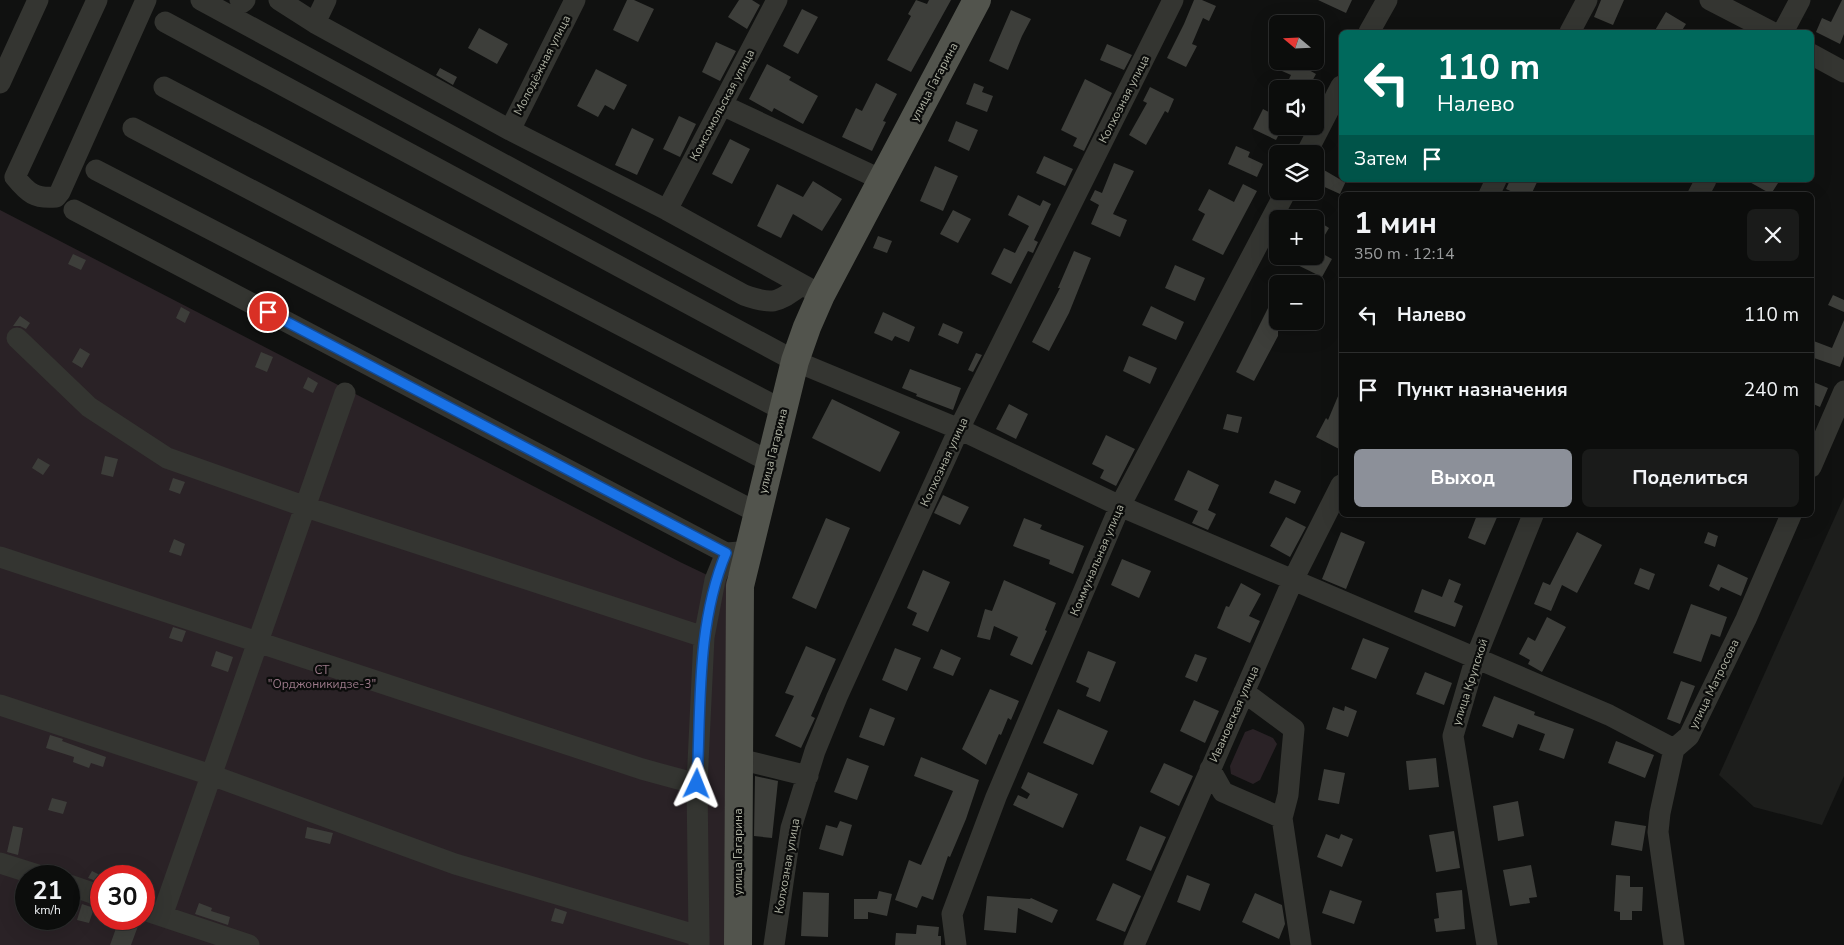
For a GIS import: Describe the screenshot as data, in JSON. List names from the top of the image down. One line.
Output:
{"streets":{"main road":["улица Гагарина"],"street":["Молодёжная улица","Колхозная улица","Комсомольская улица","Коммунальная улица","улица Крупской","улица Матросова","Ивановская улица"]},"parks":["СТ \"Орджоникидзе-3\""],"north":"left","page":{"map_buttons":["+","−"],"turn":["110 m","Налево"],"then":"Затем","heading":["1 мин","350 m · 12:14"],"list":[{"name":"Налево","value":"110 m"},{"name":"Пункт назначения","value":"240 m"}],"buttons":["Выход","Поделиться"],"speed":"21 km/h","limit":"30"}}
